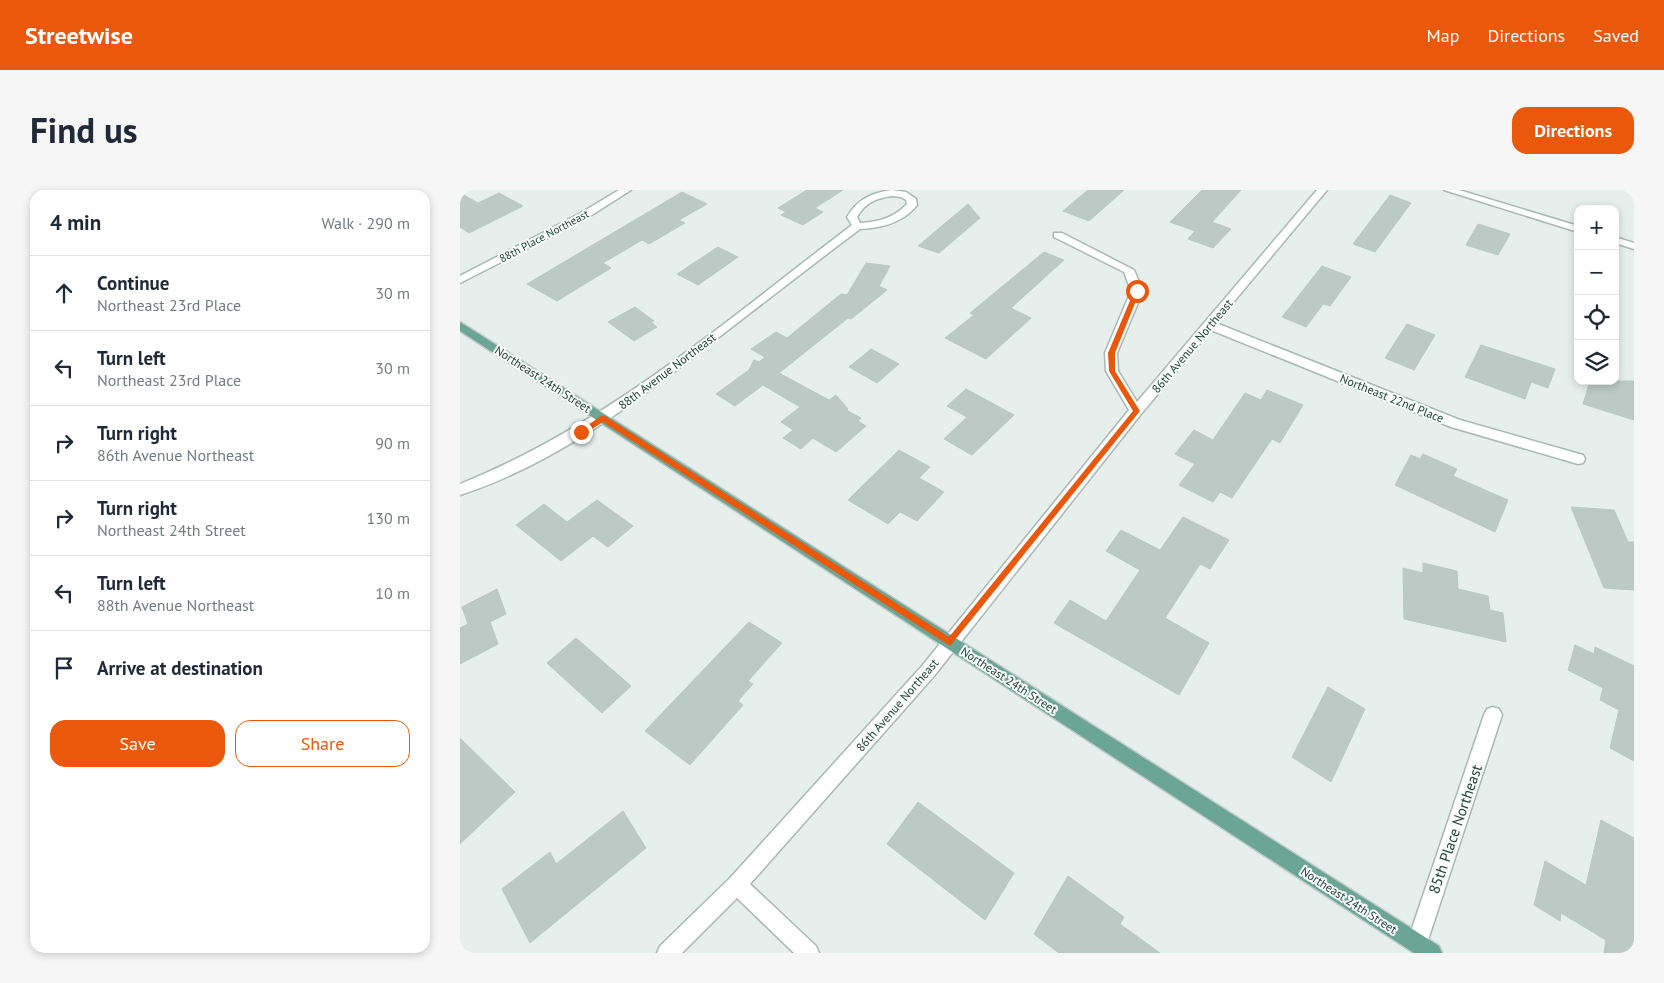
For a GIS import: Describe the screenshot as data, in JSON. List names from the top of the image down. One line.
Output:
{"streets":{"main road":["Northeast 24th Street"],"street":["88th Place Northeast","86th Avenue Northeast","88th Avenue Northeast","Northeast 22nd Place","85th Place Northeast"]},"crossings":[["86th Avenue Northeast","Northeast 24th Street"],["86th Avenue Northeast","Northeast 22nd Place"],["88th Avenue Northeast","Northeast 24th Street"],["Northeast 24th Street","85th Place Northeast"]],"page":{"header":"Streetwise","nav":["Map","Directions","Saved"],"title":"Find us","buttons":["Directions",["Save","Share"]],"heading":["4 min","Walk · 290 m"],"map_buttons":["+","−"],"list":[["Continue","Northeast 23rd Place","30 m"],["Turn left","Northeast 23rd Place","30 m"],["Turn right","86th Avenue Northeast","90 m"],["Turn right","Northeast 24th Street","130 m"],["Turn left","88th Avenue Northeast","10 m"],"Arrive at destination"]}}
